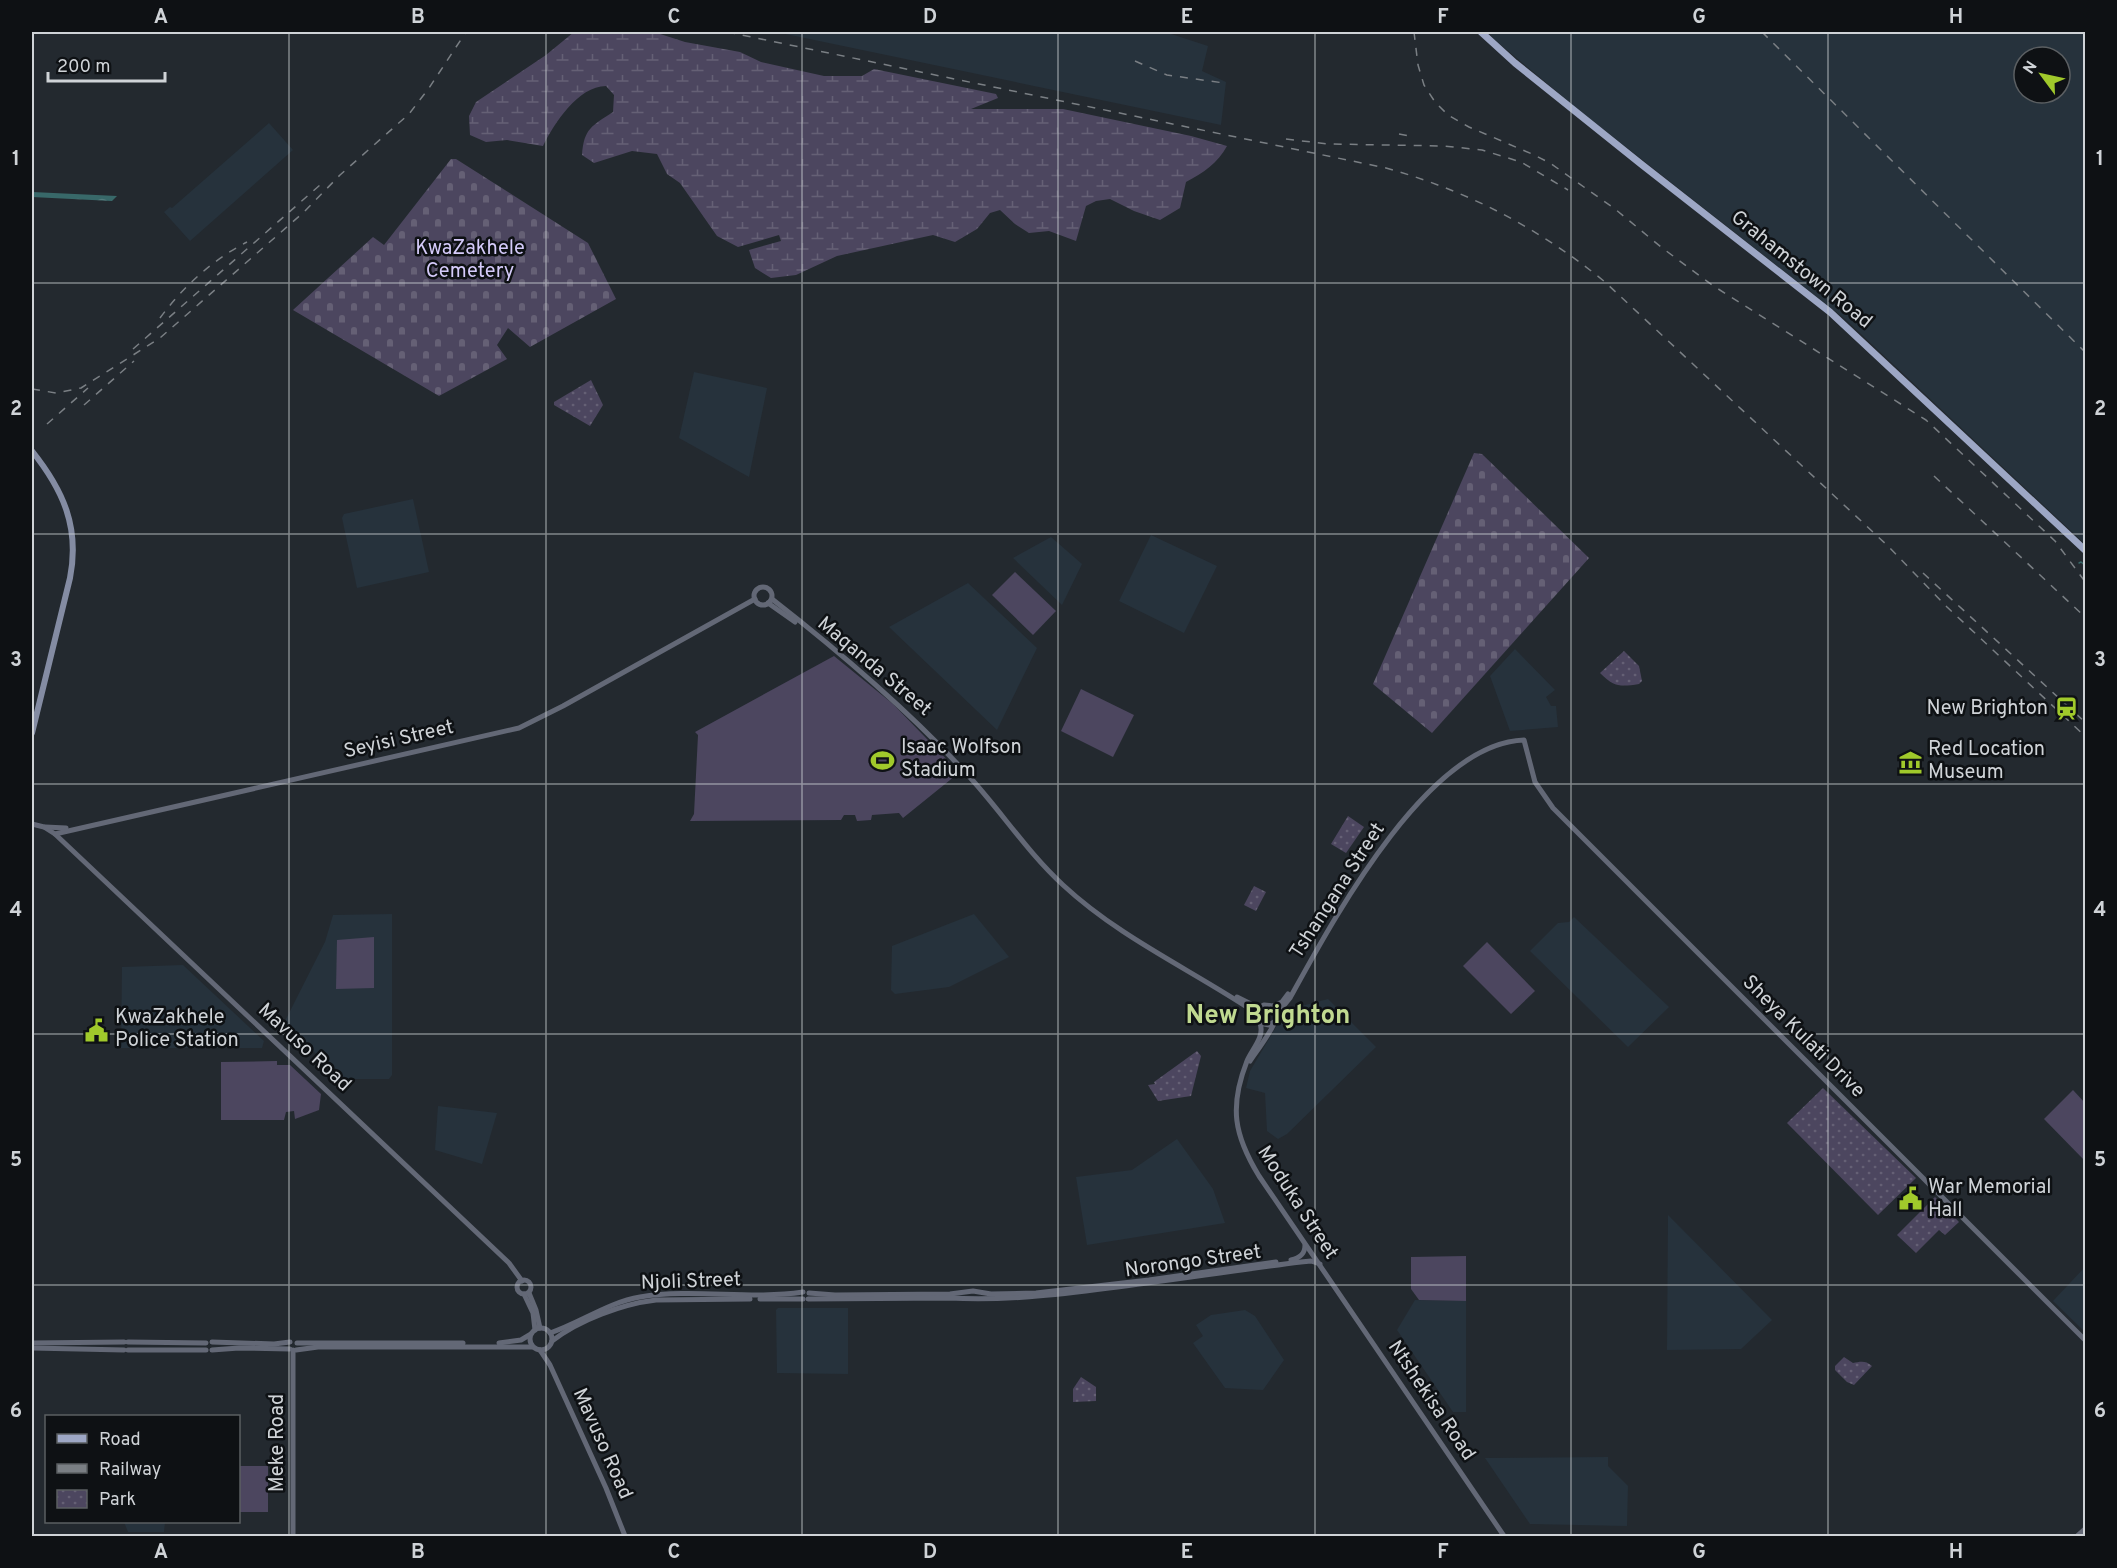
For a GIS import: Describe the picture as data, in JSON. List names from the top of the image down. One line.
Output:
{"streets":{"main road":["Grahamstown Road"],"street":["Maqanda Street","Seyisi Street","Tshangana Street","Sheya Kulati Drive","Mavuso Road","Moduka Street","Norongo Street","Njoli Street","Ntshekisa Road","Meke Road"]},"crossings":[["Maqanda Street","Seyisi Street"],["Maqanda Street","Tshangana Street"],["Maqanda Street","Moduka Street"],["Seyisi Street","Mavuso Road"],["Tshangana Street","Sheya Kulati Drive"],["Tshangana Street","Moduka Street"],["Mavuso Road","Njoli Street"],["Moduka Street","Norongo Street"],["Moduka Street","Ntshekisa Road"],["Norongo Street","Njoli Street"]],"districts":["New Brighton"],"parks":["KwaZakhele Cemetery"],"places":{"station":["New Brighton"],"sports":["Isaac Wolfson Stadium"],"museum":["Red Location Museum"],"public building":["KwaZakhele Police Station","War Memorial Hall"]},"legend":["Road","Railway","Park"],"scale_bar":"200 m","north":"top left","grid":{"columns":["A","B","C","D","E","F","G","H"],"rows":["1","2","3","4","5","6"]}}
